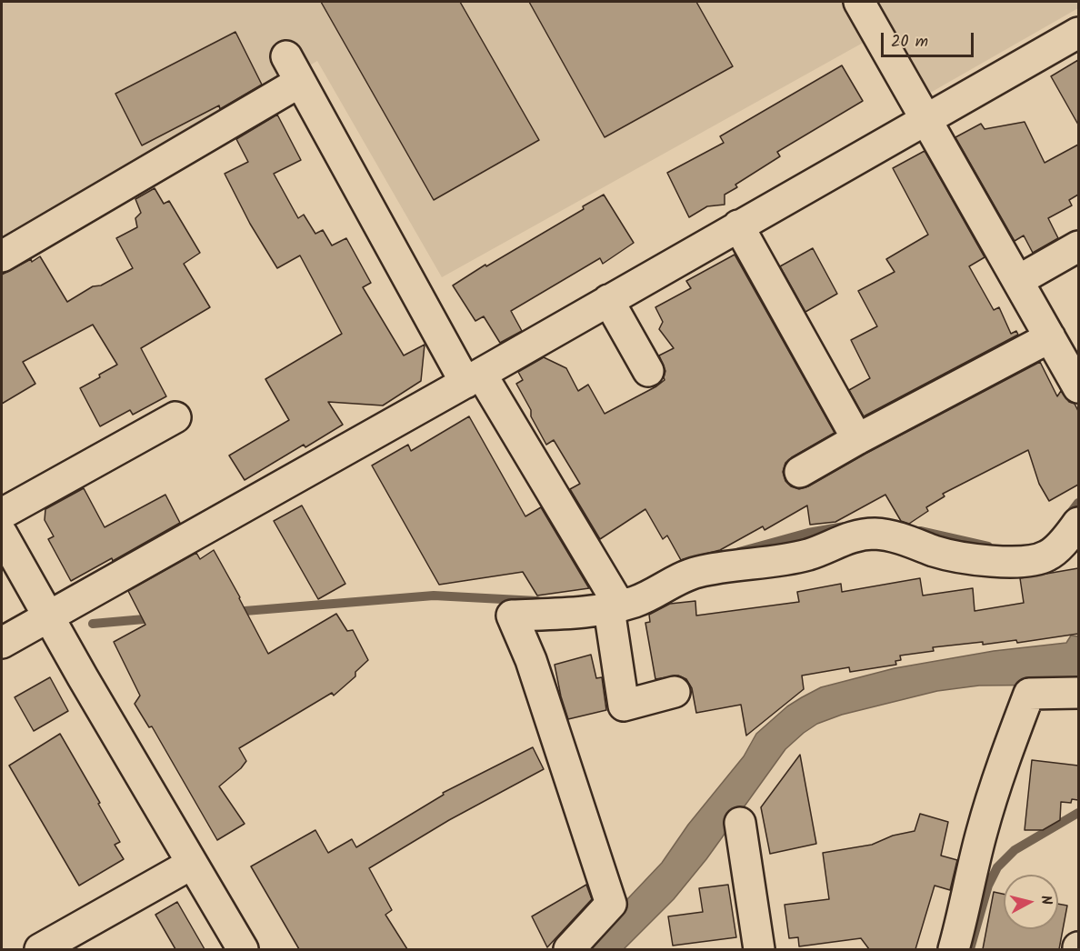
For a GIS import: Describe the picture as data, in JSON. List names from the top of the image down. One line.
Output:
{"scale_bar":"20 m","north":"right"}
